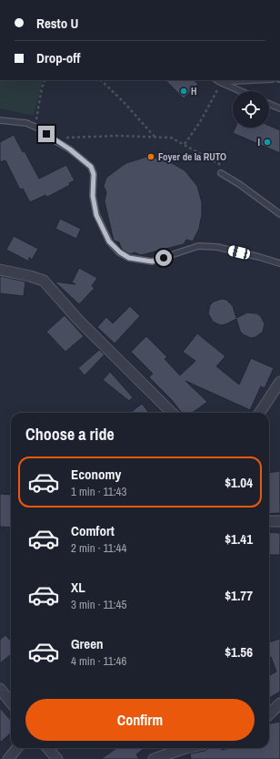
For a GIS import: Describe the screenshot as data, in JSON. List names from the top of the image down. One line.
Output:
{"places":["H","I","Foyer de la RUTO"],"page":{"banner":["Resto U","Drop-off"],"heading":"Choose a ride","list":[{"name":"Economy","note":"1 min · 11:43","value":"$1.04"},{"name":"Comfort","note":"2 min · 11:44","value":"$1.41"},{"name":"XL","note":"3 min · 11:45","value":"$1.77"},{"name":"Green","note":"4 min · 11:46","value":"$1.56"}],"buttons":"Confirm"}}
